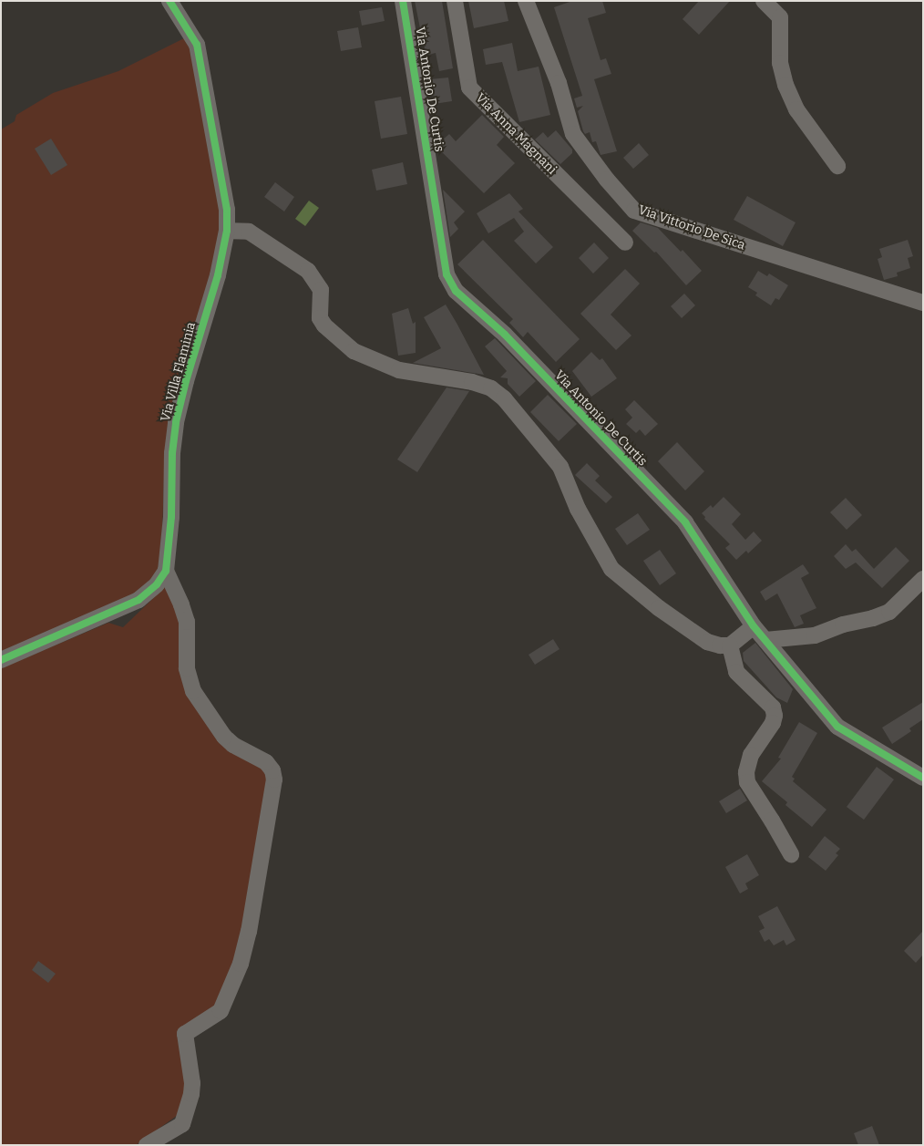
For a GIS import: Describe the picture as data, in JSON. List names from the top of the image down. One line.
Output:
{"streets":{"street":["Via Antonio De Curtis","Via Anna Magnani","Via Vittorio De Sica","Via Villa Flaminia"]}}
